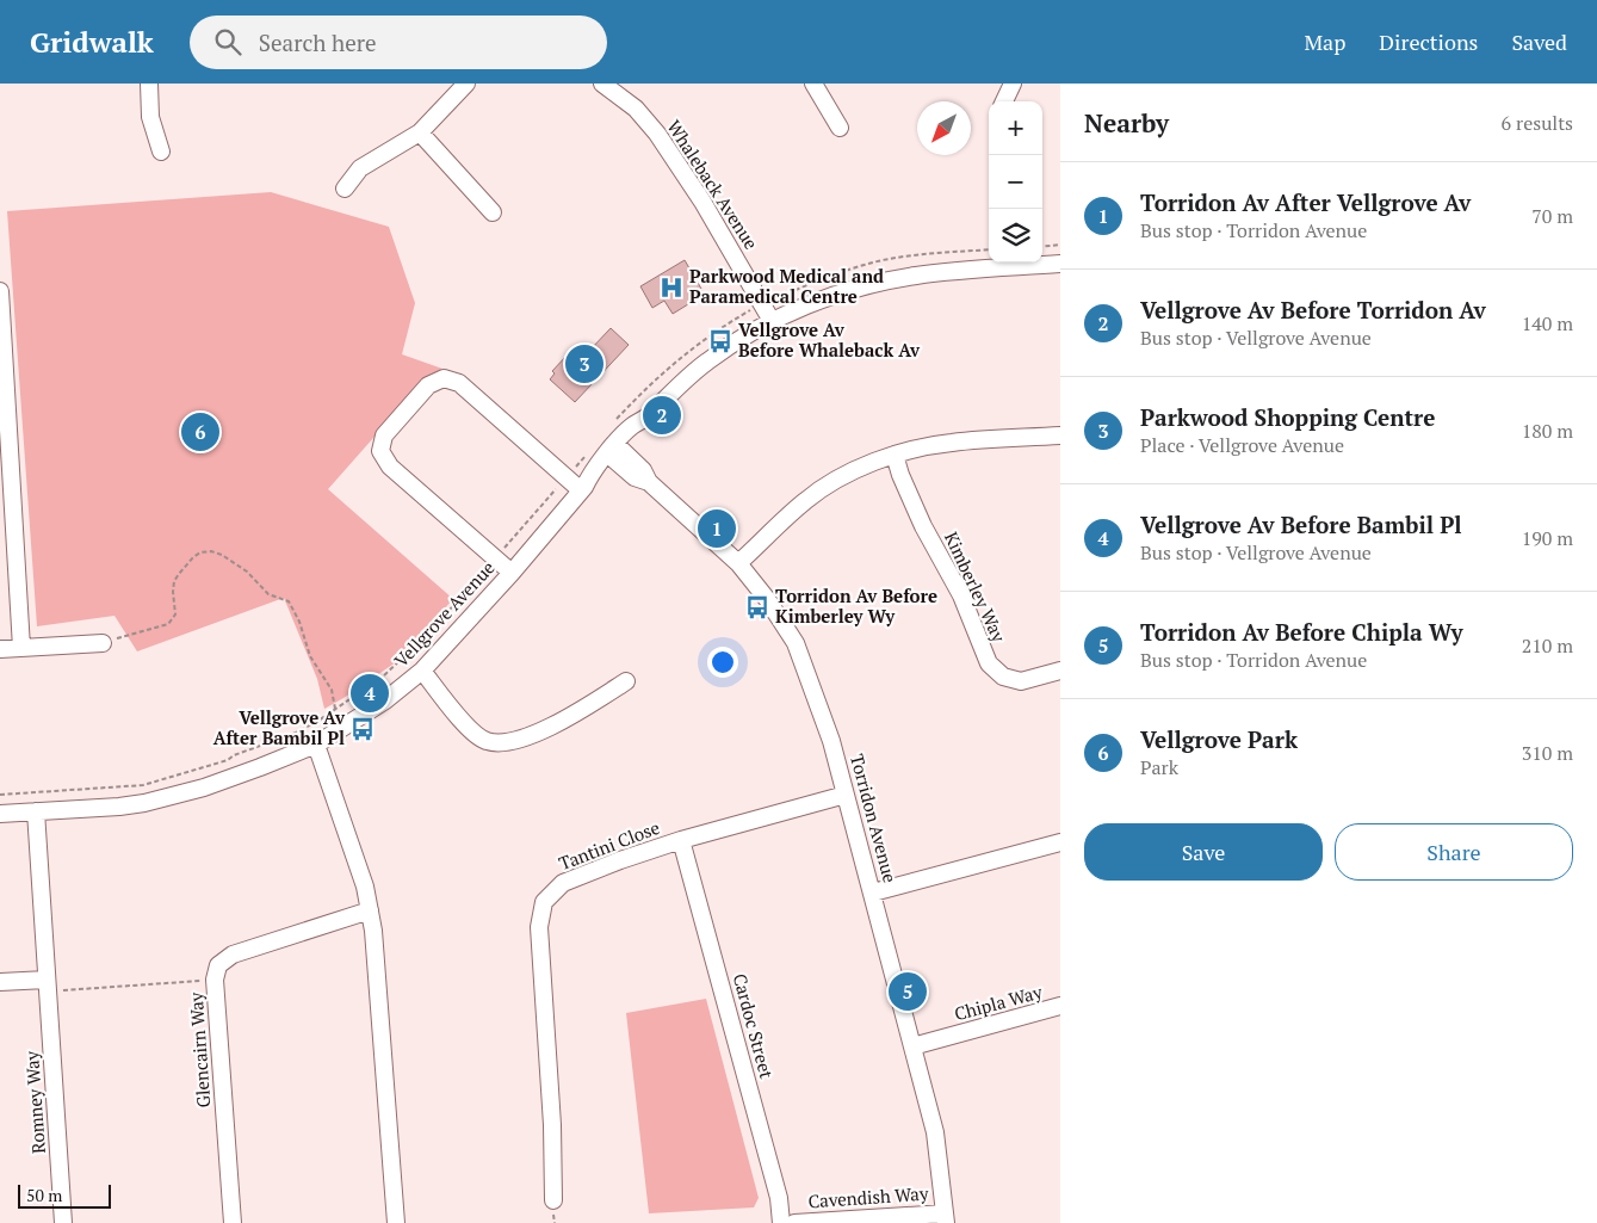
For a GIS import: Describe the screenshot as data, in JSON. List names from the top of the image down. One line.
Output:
{"streets":{"street":["Whaleback Avenue","Kimberley Way","Vellgrove Avenue","Torridon Avenue","Tantini Close","Chipla Way","Cardoc Street","Glencairn Way","Romney Way","Cavendish Way"]},"crossings":[["Whaleback Avenue","Vellgrove Avenue"],["Vellgrove Avenue","Torridon Avenue"],["Vellgrove Avenue","Romney Way"],["Torridon Avenue","Tantini Close"],["Torridon Avenue","Chipla Way"],["Torridon Avenue","Cavendish Way"],["Tantini Close","Cardoc Street"]],"places":{"hospital":["Parkwood Medical and Paramedical Centre"],"bus stop":["Vellgrove Av Before Whaleback Av","Torridon Av Before Kimberley Wy","Vellgrove Av After Bambil Pl"]},"scale_bar":"50 m","north":"bottom left","page":{"header":"Gridwalk","search":"Search here","nav":["Map","Directions","Saved"],"heading":["Nearby","6 results"],"map_buttons":["+","−"],"list":[{"mark":"1","name":"Torridon Av After Vellgrove Av","note":"Bus stop · Torridon Avenue","value":"70 m"},{"mark":"2","name":"Vellgrove Av Before Torridon Av","note":"Bus stop · Vellgrove Avenue","value":"140 m"},{"mark":"3","name":"Parkwood Shopping Centre","note":"Place · Vellgrove Avenue","value":"180 m"},{"mark":"4","name":"Vellgrove Av Before Bambil Pl","note":"Bus stop · Vellgrove Avenue","value":"190 m"},{"mark":"5","name":"Torridon Av Before Chipla Wy","note":"Bus stop · Torridon Avenue","value":"210 m"},{"mark":"6","name":"Vellgrove Park","note":"Park","value":"310 m"}],"pins":["3","2","6","1","4","5"],"buttons":["Save","Share"],"scale":"50 m"}}
